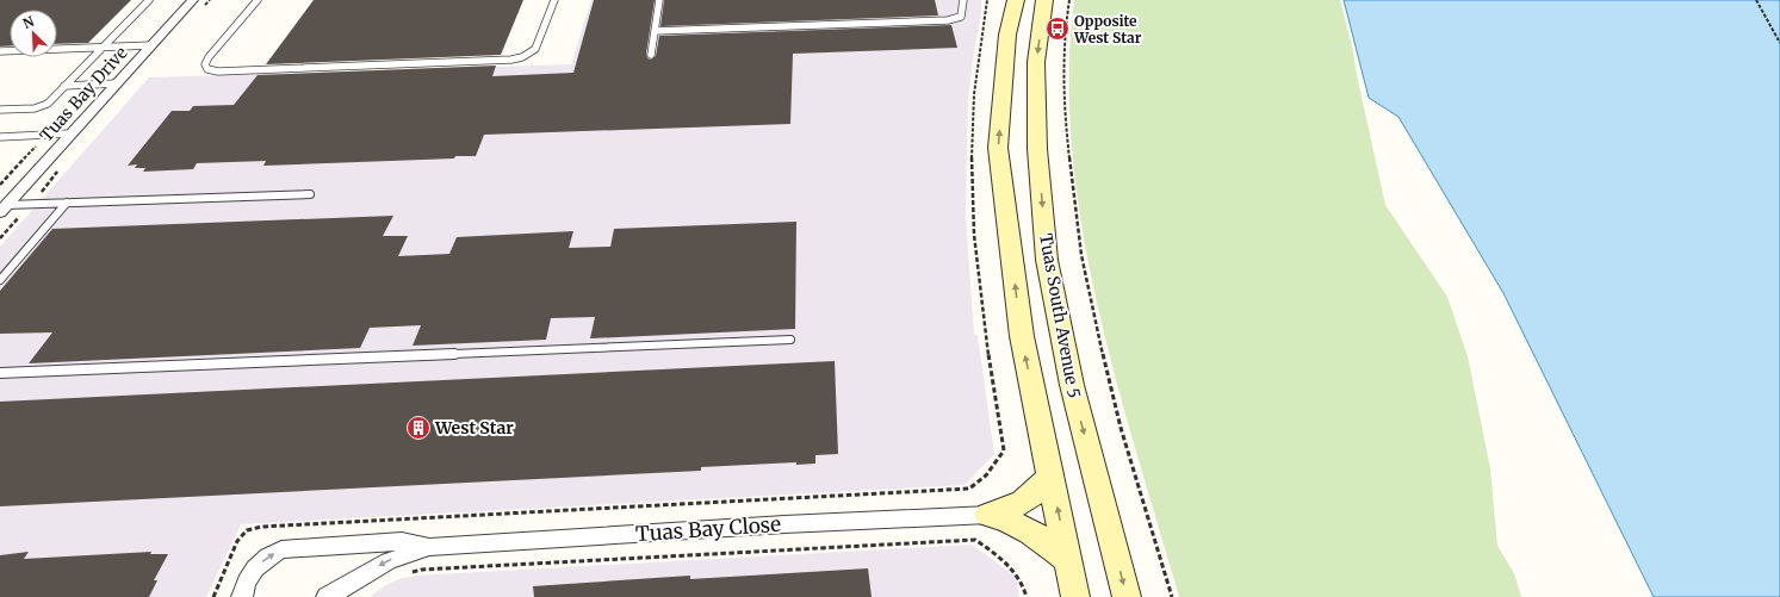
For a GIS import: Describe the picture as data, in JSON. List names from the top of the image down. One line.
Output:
{"streets":{"street":["Tuas Bay Drive","Tuas South Avenue 5","Tuas Bay Close"]},"places":{"bus stop":["Opposite West Star"],"building":["West Star"]},"north":"top left"}
